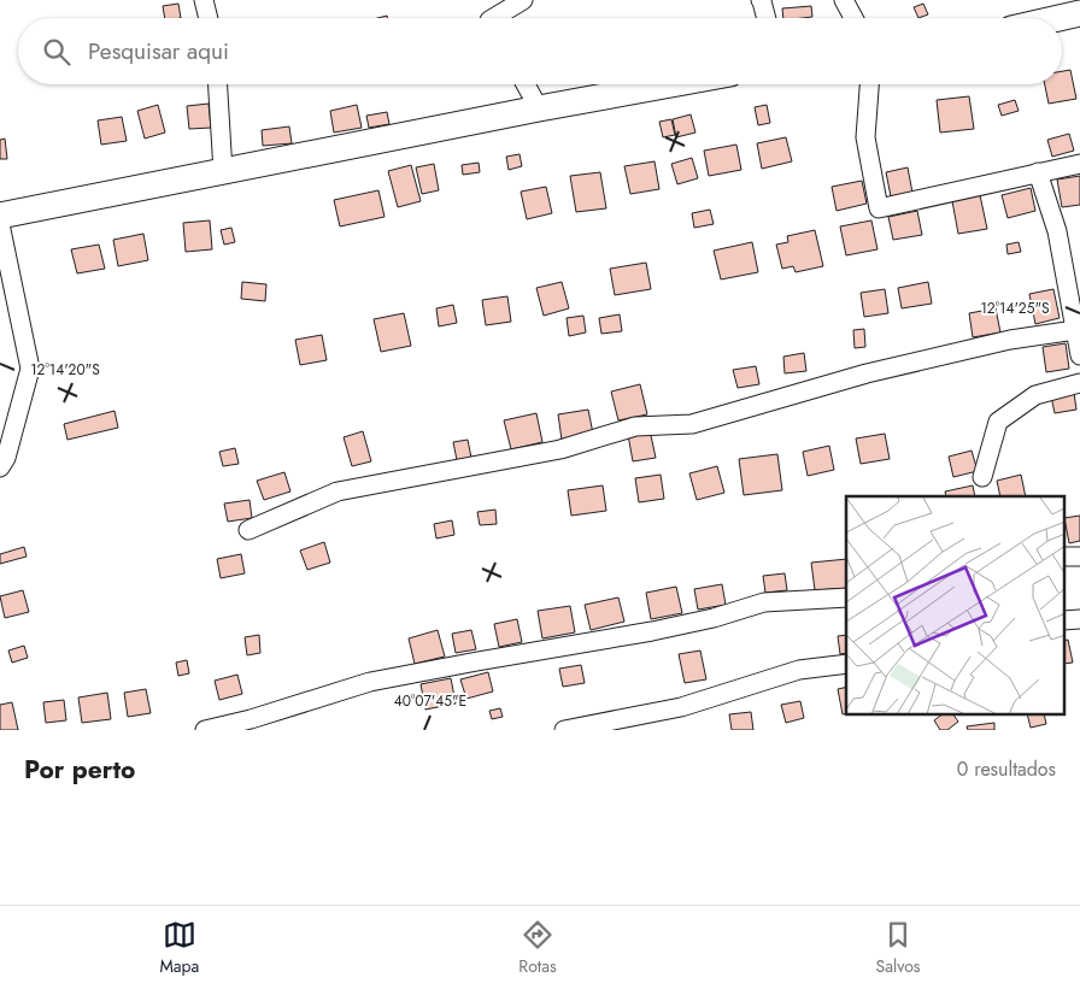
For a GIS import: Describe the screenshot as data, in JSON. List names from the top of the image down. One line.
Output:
{"page":{"search":"Pesquisar aqui","heading":["Por perto","0 resultados"],"nav":["Mapa","Rotas","Salvos"]},"coordinates":["12°14'25\"S","12°14'20\"S","40°07'45\"E"]}
